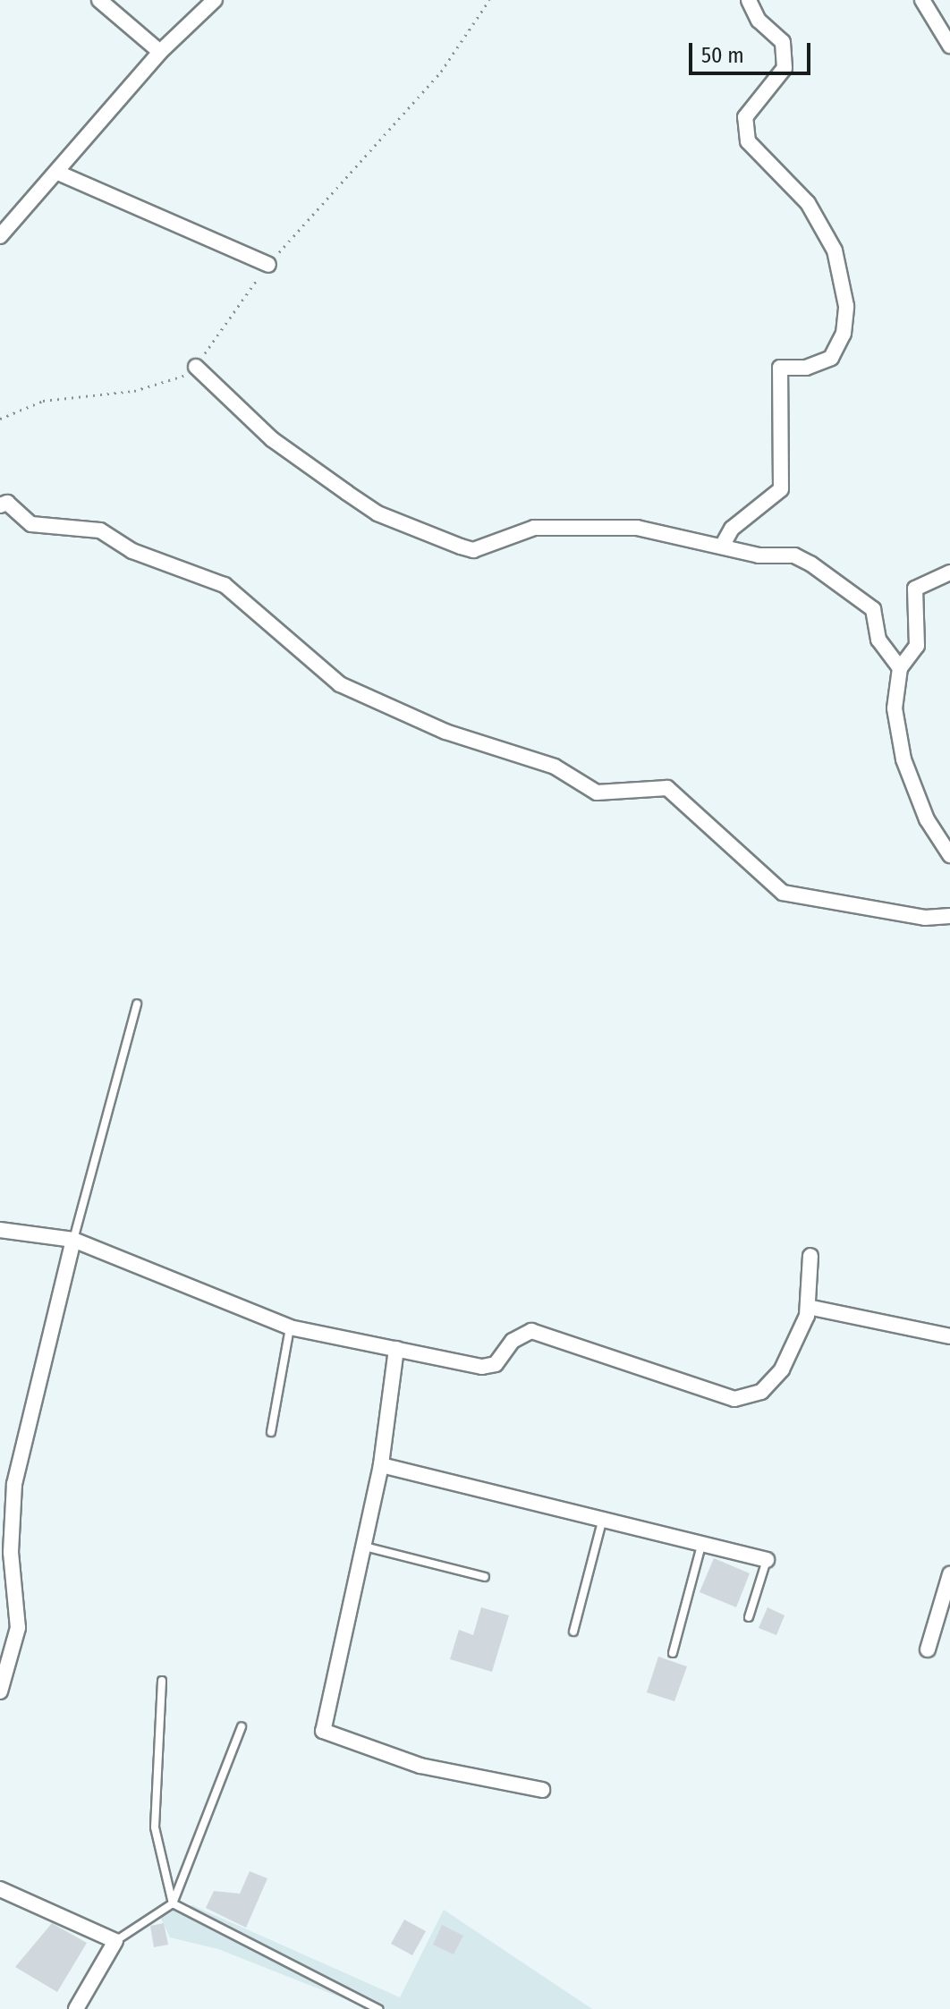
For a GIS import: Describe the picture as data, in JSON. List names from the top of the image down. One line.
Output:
{"scale_bar":"50 m"}
